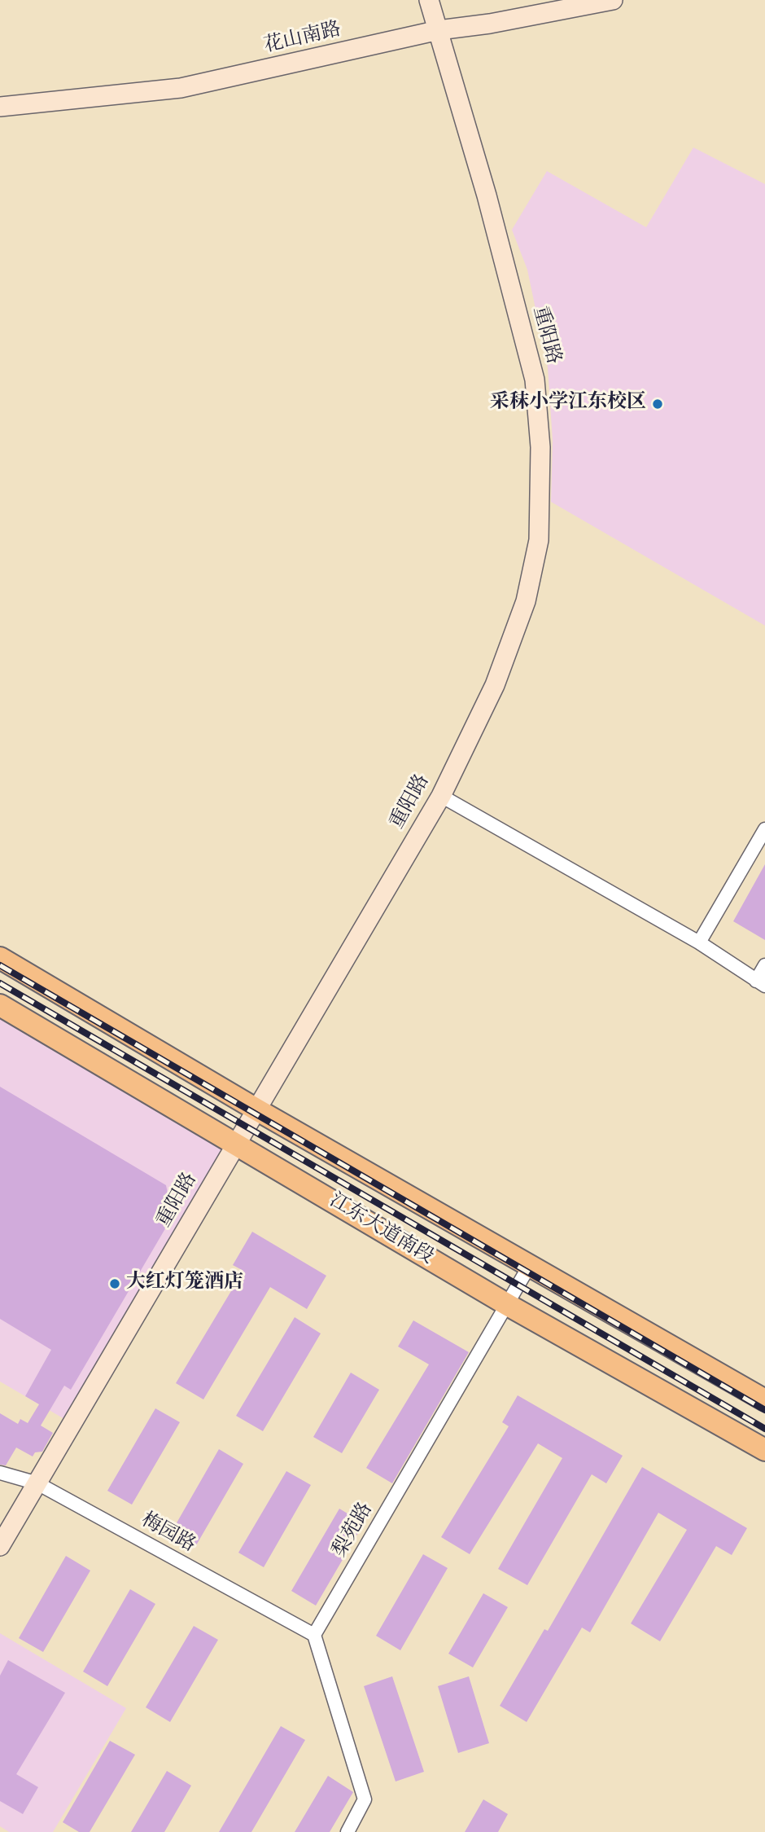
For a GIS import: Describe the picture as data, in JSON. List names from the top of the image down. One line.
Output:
{"streets":{"main road":["江东大道南段"],"street":["花山南路","重阳路","梨苑路","梅园路"]},"crossings":[["花山南路","重阳路"],["重阳路","江东大道南段"],["重阳路","梅园路"],["江东大道南段","梨苑路"],["梨苑路","梅园路"]],"places":["采秣小学江东校区","大红灯笼酒店"]}
